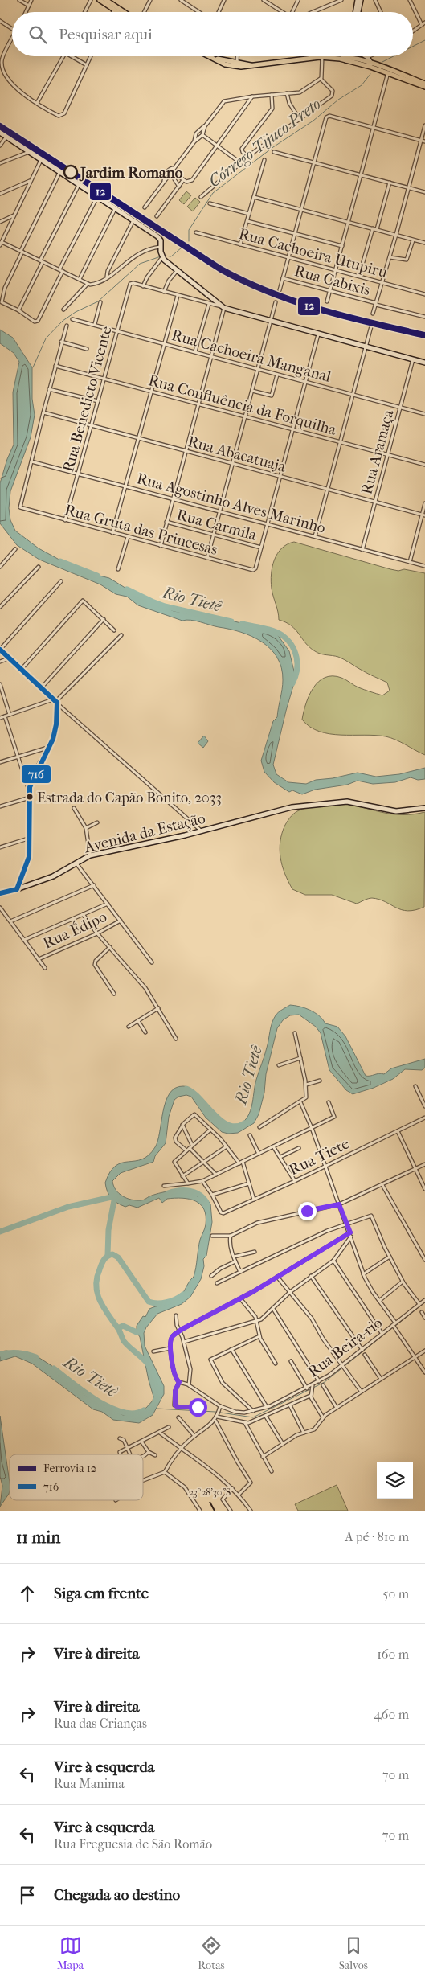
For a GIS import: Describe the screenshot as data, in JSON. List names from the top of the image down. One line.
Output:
{"streets":{"street":["Rua Cachoeira Utupiru","Rua Cabixis","Rua Cachoeira Manganal","Rua Benedicto Vicente","Rua Confluência da Forquilha","Rua Aramaça","Rua Abacatuaja","Rua Agostinho Alves Marinho","Rua Carmila","Rua Gruta das Princesas","Avenida da Estação","Rua Édipo","Rua Tiete","Rua Beira-rio"]},"crossings":[["Rua Cachoeira Manganal","Rua Benedicto Vicente"],["Rua Cachoeira Manganal","Rua Aramaça"],["Rua Benedicto Vicente","Rua Confluência da Forquilha"],["Rua Benedicto Vicente","Rua Abacatuaja"],["Rua Benedicto Vicente","Rua Agostinho Alves Marinho"],["Rua Benedicto Vicente","Rua Gruta das Princesas"],["Rua Confluência da Forquilha","Rua Aramaça"],["Rua Aramaça","Rua Abacatuaja"],["Rua Aramaça","Rua Agostinho Alves Marinho"],["Rua Agostinho Alves Marinho","Rua Gruta das Princesas"],["Rua Carmila","Rua Gruta das Princesas"]],"water":["Córrego Tijuco Preto","Rio Tietê"],"places":["Jardim Romano","Estrada do Capão Bonito, 2033"],"lines":["rail line 12","transit line 716"],"legend":["Ferrovia 12","716"],"page":{"search":"Pesquisar aqui","heading":["11 min","A pé · 810 m"],"list":[["Siga em frente","50 m"],["Vire à direita","160 m"],["Vire à direita","Rua das Crianças","460 m"],["Vire à esquerda","Rua Manima","70 m"],["Vire à esquerda","Rua Freguesia de São Romão","70 m"],"Chegada ao destino"],"nav":["Mapa","Rotas","Salvos"]},"coordinates":["23°28'30\"S"]}
